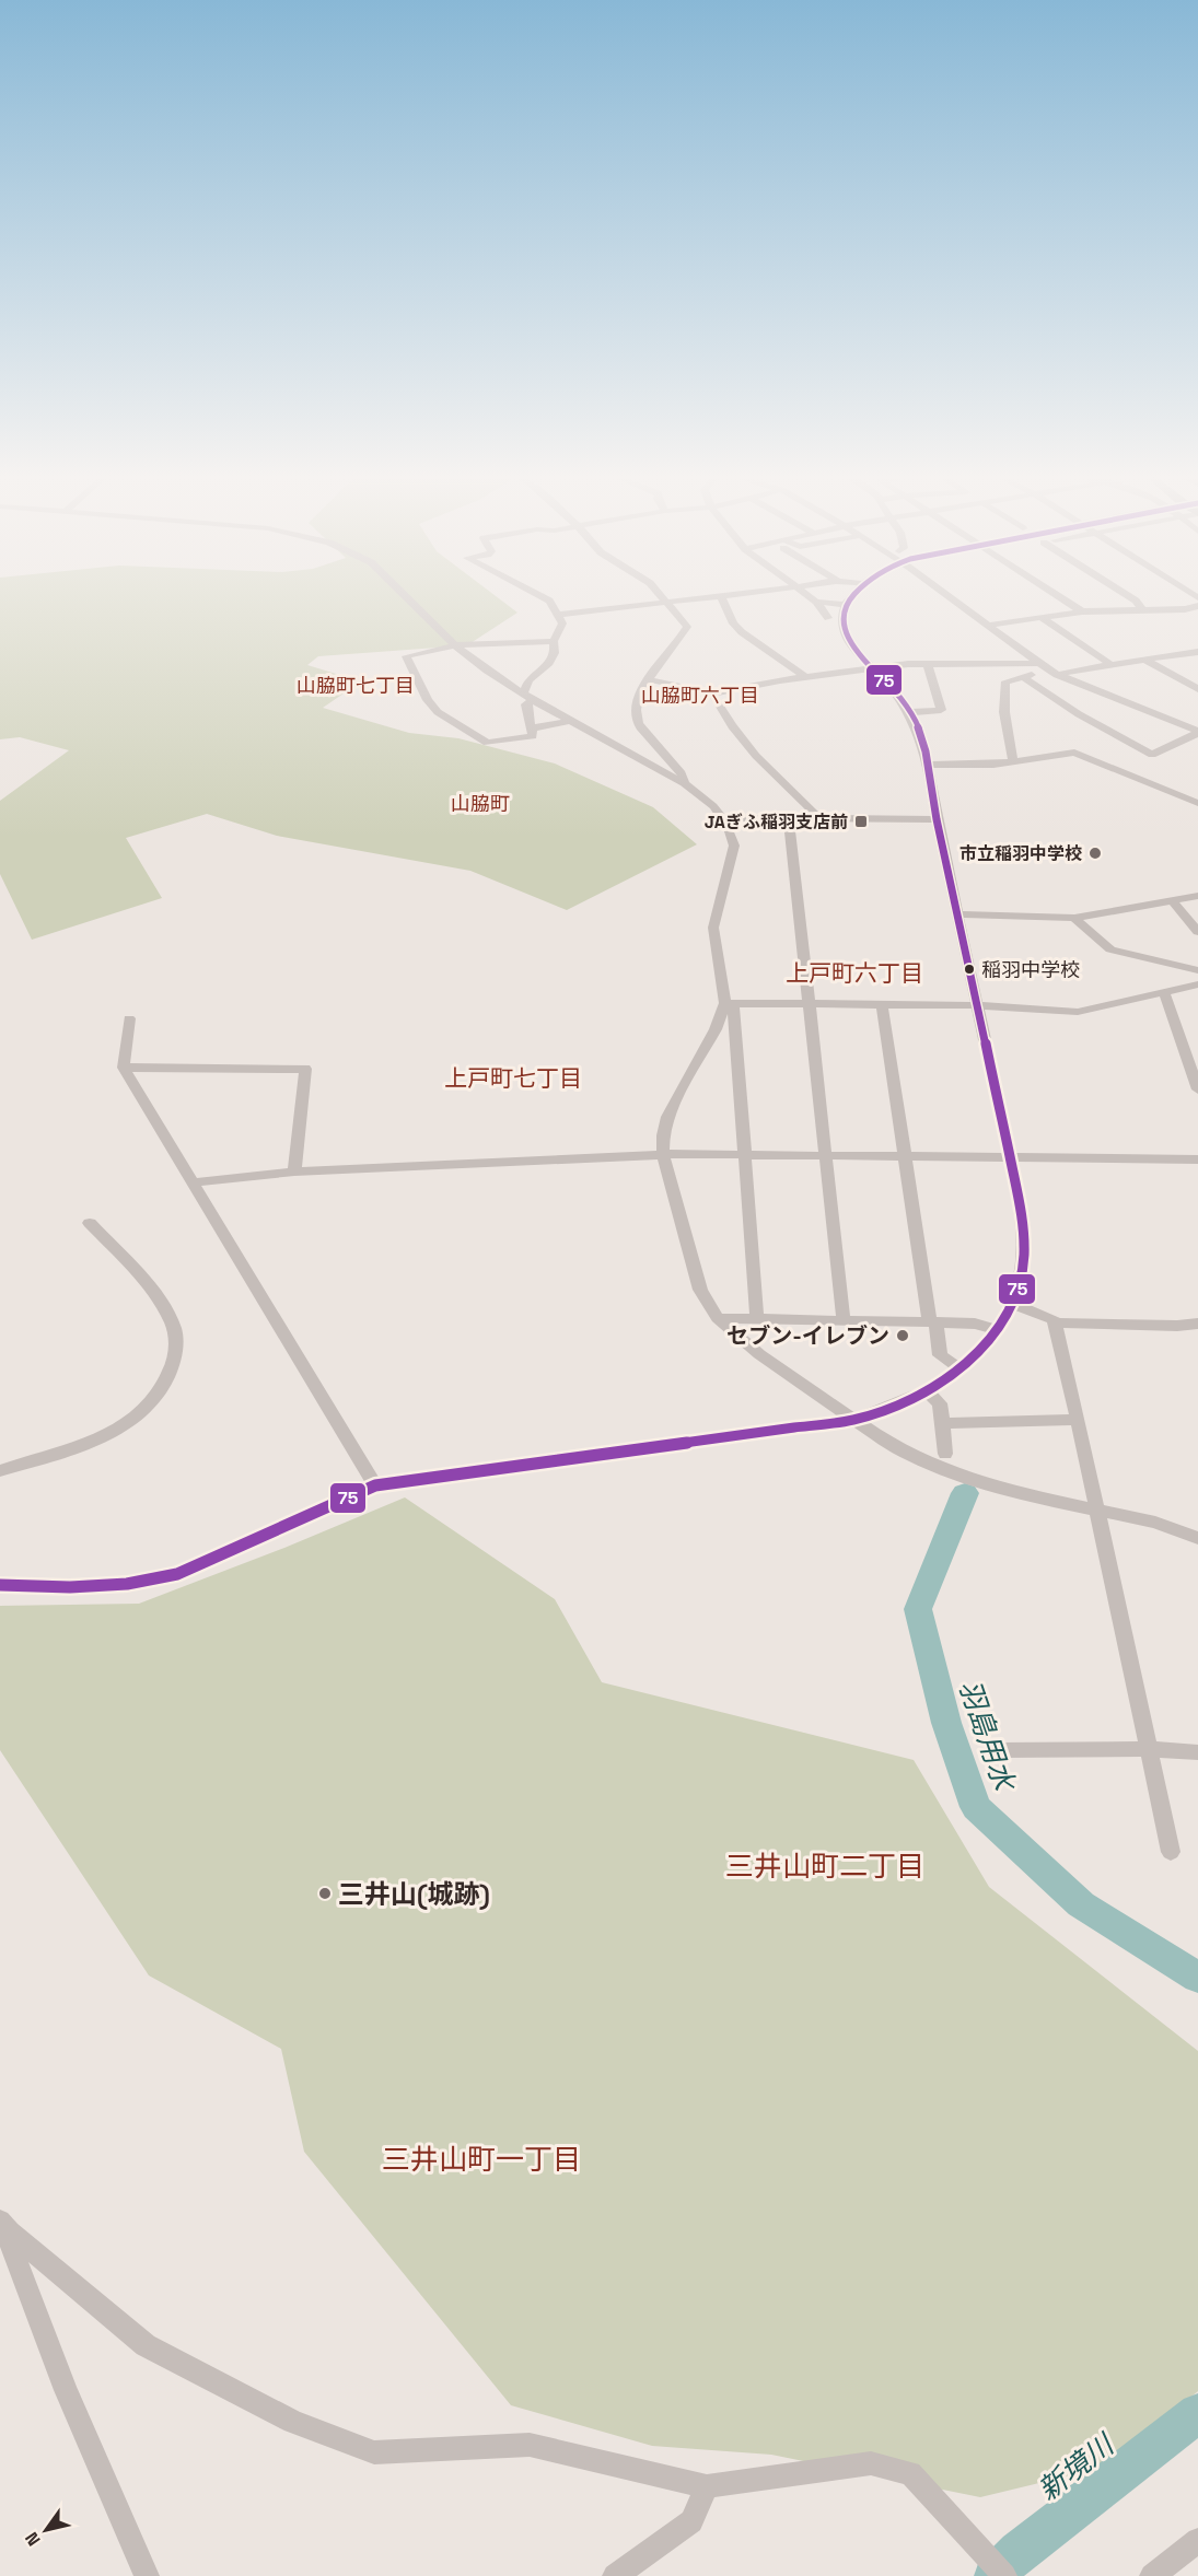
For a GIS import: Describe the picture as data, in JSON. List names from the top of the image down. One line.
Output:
{"districts":["山脇町七丁目","山脇町六丁目","山脇町","上戸町六丁目","上戸町七丁目","三井山町二丁目","三井山町一丁目"],"water":["羽島用水","新境川"],"places":{"transit":["JAぎふ稲羽支店前"],"other":["市立稲羽中学校","稲羽中学校","セブン-イレブン","三井山(城跡)"]},"lines":["transit line 75"],"north":"bottom left"}
